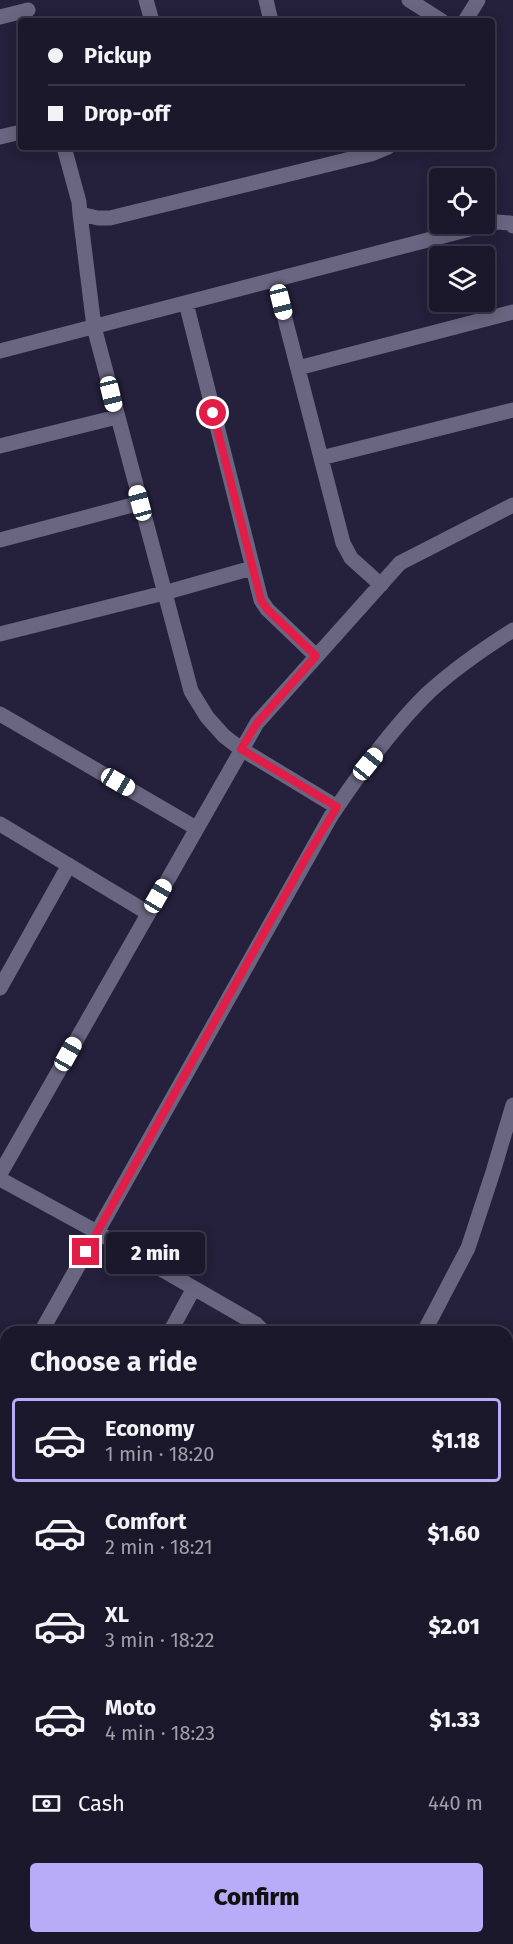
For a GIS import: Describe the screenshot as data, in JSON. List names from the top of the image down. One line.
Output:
{"page":{"banner":["Pickup","Drop-off"],"bubble":"2 min","heading":"Choose a ride","list":[{"name":"Economy","note":"1 min · 18:20","value":"$1.18"},{"name":"Comfort","note":"2 min · 18:21","value":"$1.60"},{"name":"XL","note":"3 min · 18:22","value":"$2.01"},{"name":"Moto","note":"4 min · 18:23","value":"$1.33"}],"pay":["Cash","440 m"],"buttons":"Confirm"}}
